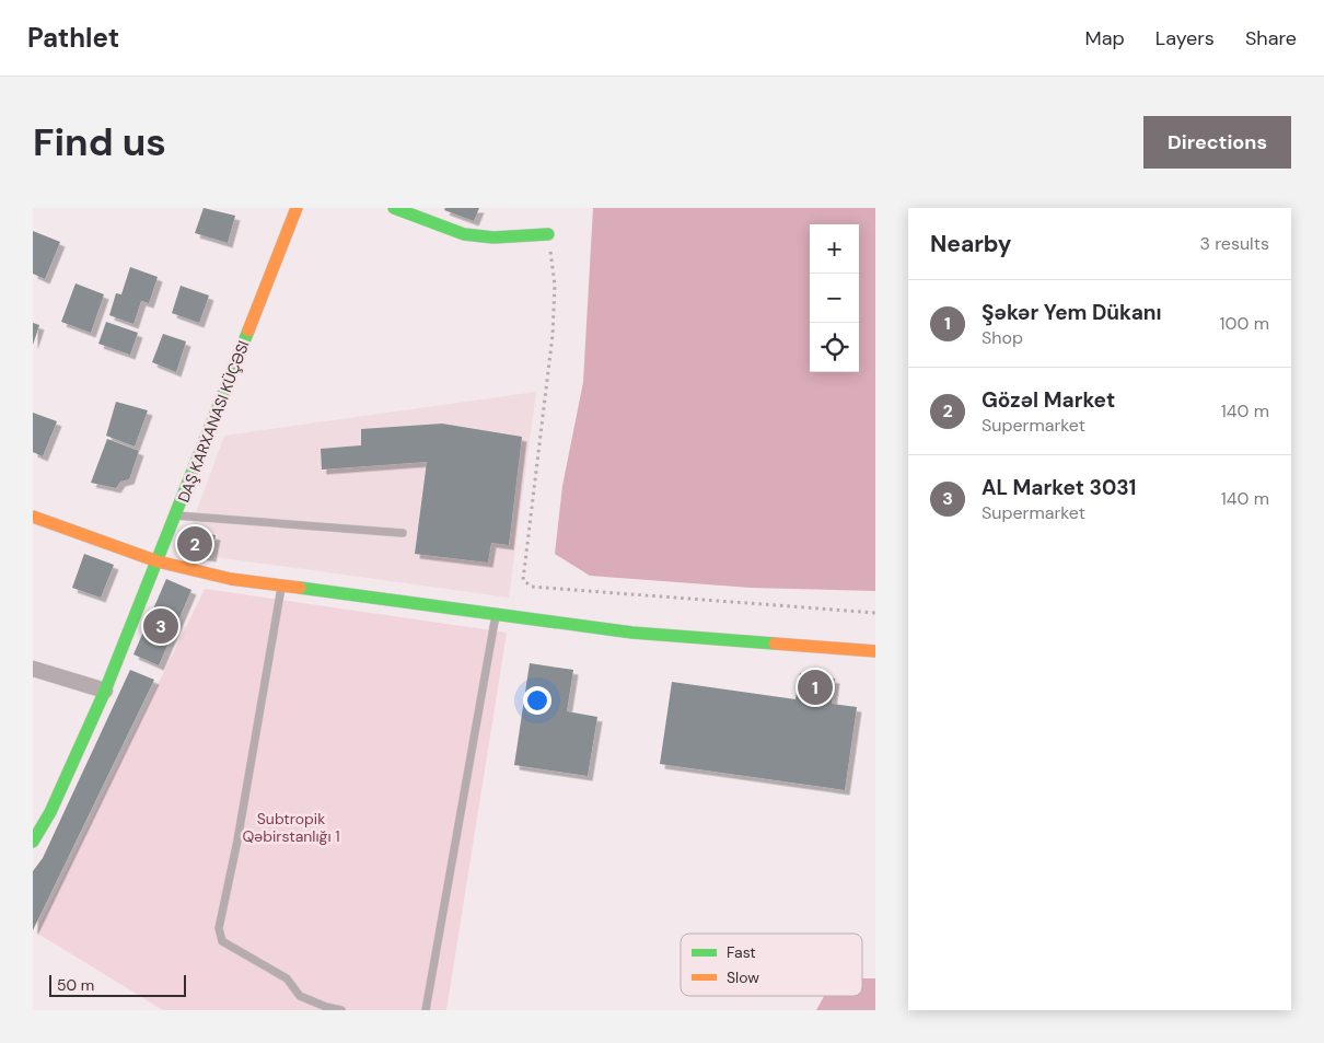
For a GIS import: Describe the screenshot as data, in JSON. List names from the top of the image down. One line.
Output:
{"parks":["Subtropik Qəbirstanlığı 1"],"legend":["Fast","Slow"],"scale_bar":"50 m","page":{"header":"Pathlet","nav":["Map","Layers","Share"],"buttons":"Directions","title":"Find us","heading":["Nearby","3 results"],"map_buttons":["+","−"],"list":[{"mark":"1","name":"Şəkər Yem Dükanı","note":"Shop","value":"100 m"},{"mark":"2","name":"Gözəl Market","note":"Supermarket","value":"140 m"},{"mark":"3","name":"AL Market 3031","note":"Supermarket","value":"140 m"}],"pins":["2","3","1"],"scale":"50 m"}}
